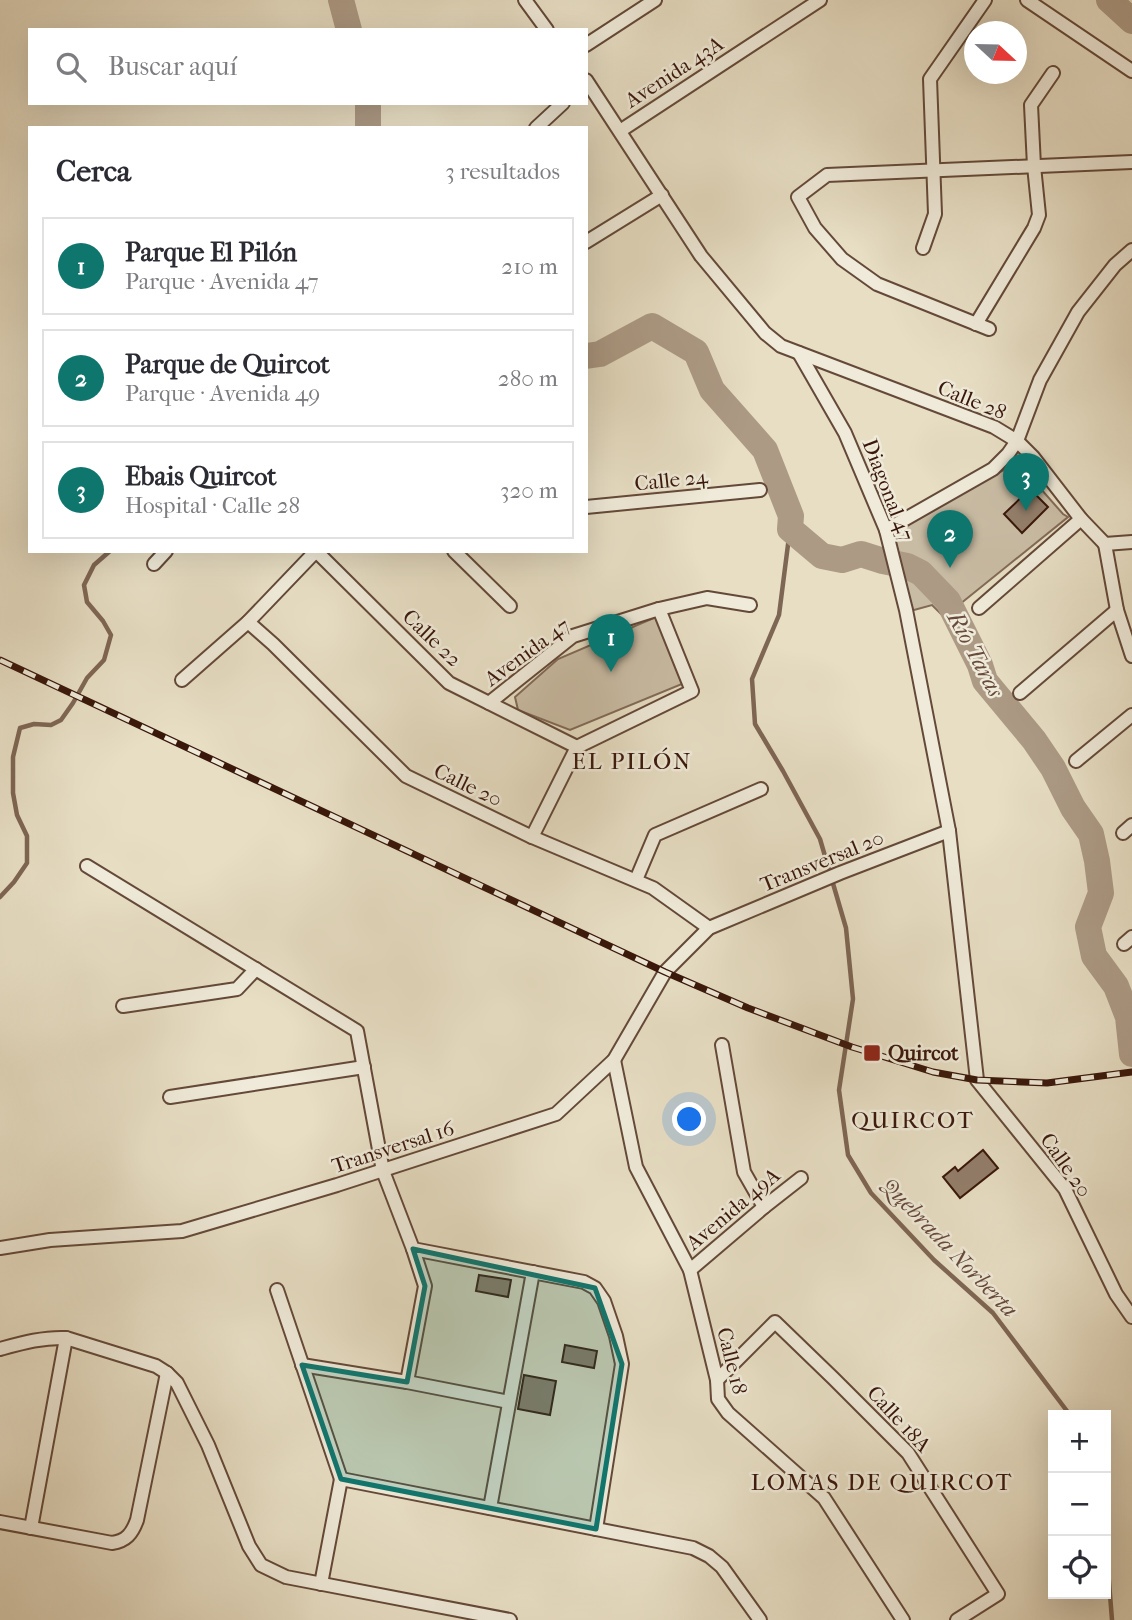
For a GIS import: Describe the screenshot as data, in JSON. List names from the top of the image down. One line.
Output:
{"streets":{"street":["Avenida 43A","Calle 28","Calle 24","Diagonal 47","Calle 22","Avenida 47","Calle 20","Transversal 20","Transversal 16","Avenida 49A","Calle 18","Calle 18A"]},"crossings":[["Calle 28","Diagonal 47"],["Diagonal 47","Calle 20"],["Diagonal 47","Transversal 20"],["Calle 22","Avenida 47"],["Calle 20","Transversal 20"],["Calle 20","Transversal 16"],["Transversal 20","Transversal 16"],["Transversal 16","Calle 18"],["Avenida 49A","Calle 18"],["Calle 18","Calle 18A"]],"districts":["EL PILÓN","QUIRCOT","LOMAS DE QUIRCOT"],"water":["Río Taras","Quebrada Norberta"],"places":{"transit":["Quircot"]},"north":"right","page":{"search":"Buscar aquí","heading":["Cerca","3 resultados"],"list":[{"mark":"1","name":"Parque El Pilón","note":"Parque · Avenida 47","value":"210 m"},{"mark":"2","name":"Parque de Quircot","note":"Parque · Avenida 49","value":"280 m"},{"mark":"3","name":"Ebais Quircot","note":"Hospital · Calle 28","value":"320 m"}],"pins":["3","2","1"],"map_buttons":["+","−"]}}
